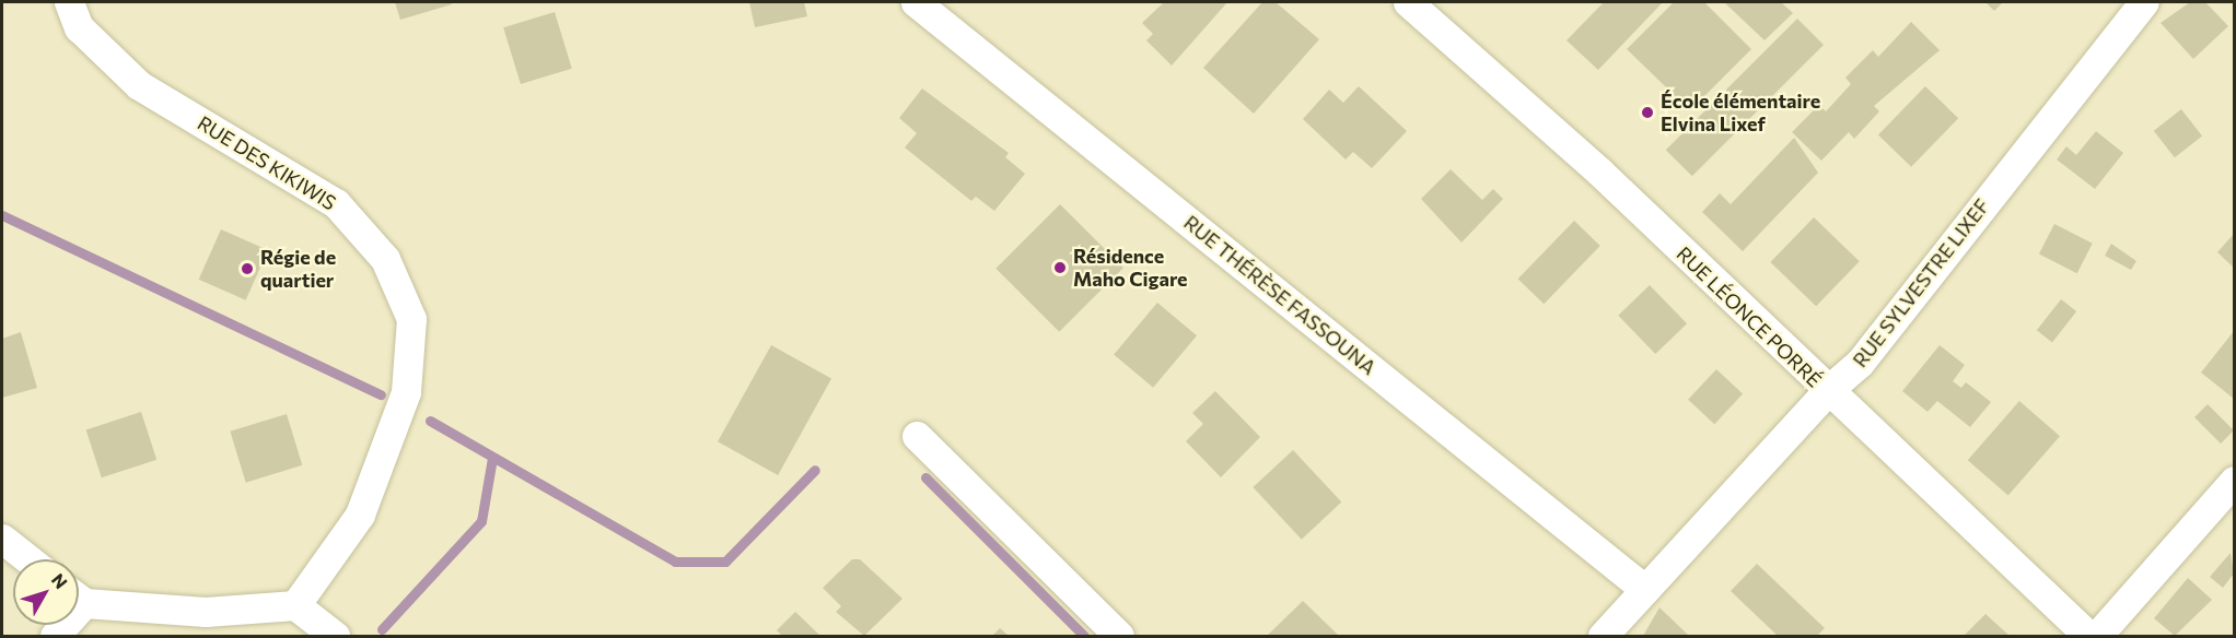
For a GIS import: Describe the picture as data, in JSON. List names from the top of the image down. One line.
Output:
{"streets":{"street":["RUE DES KIKIWIS","RUE SYLVESTRE LIXEF","RUE THÉRÈSE FASSOUNA","RUE LÉONCE PORRÉ"]},"crossings":[["RUE SYLVESTRE LIXEF","RUE THÉRÈSE FASSOUNA"],["RUE SYLVESTRE LIXEF","RUE LÉONCE PORRÉ"]],"places":["École élémentaire Elvina Lixef","Résidence Maho Cigare","Régie de quartier"],"north":"top right"}
